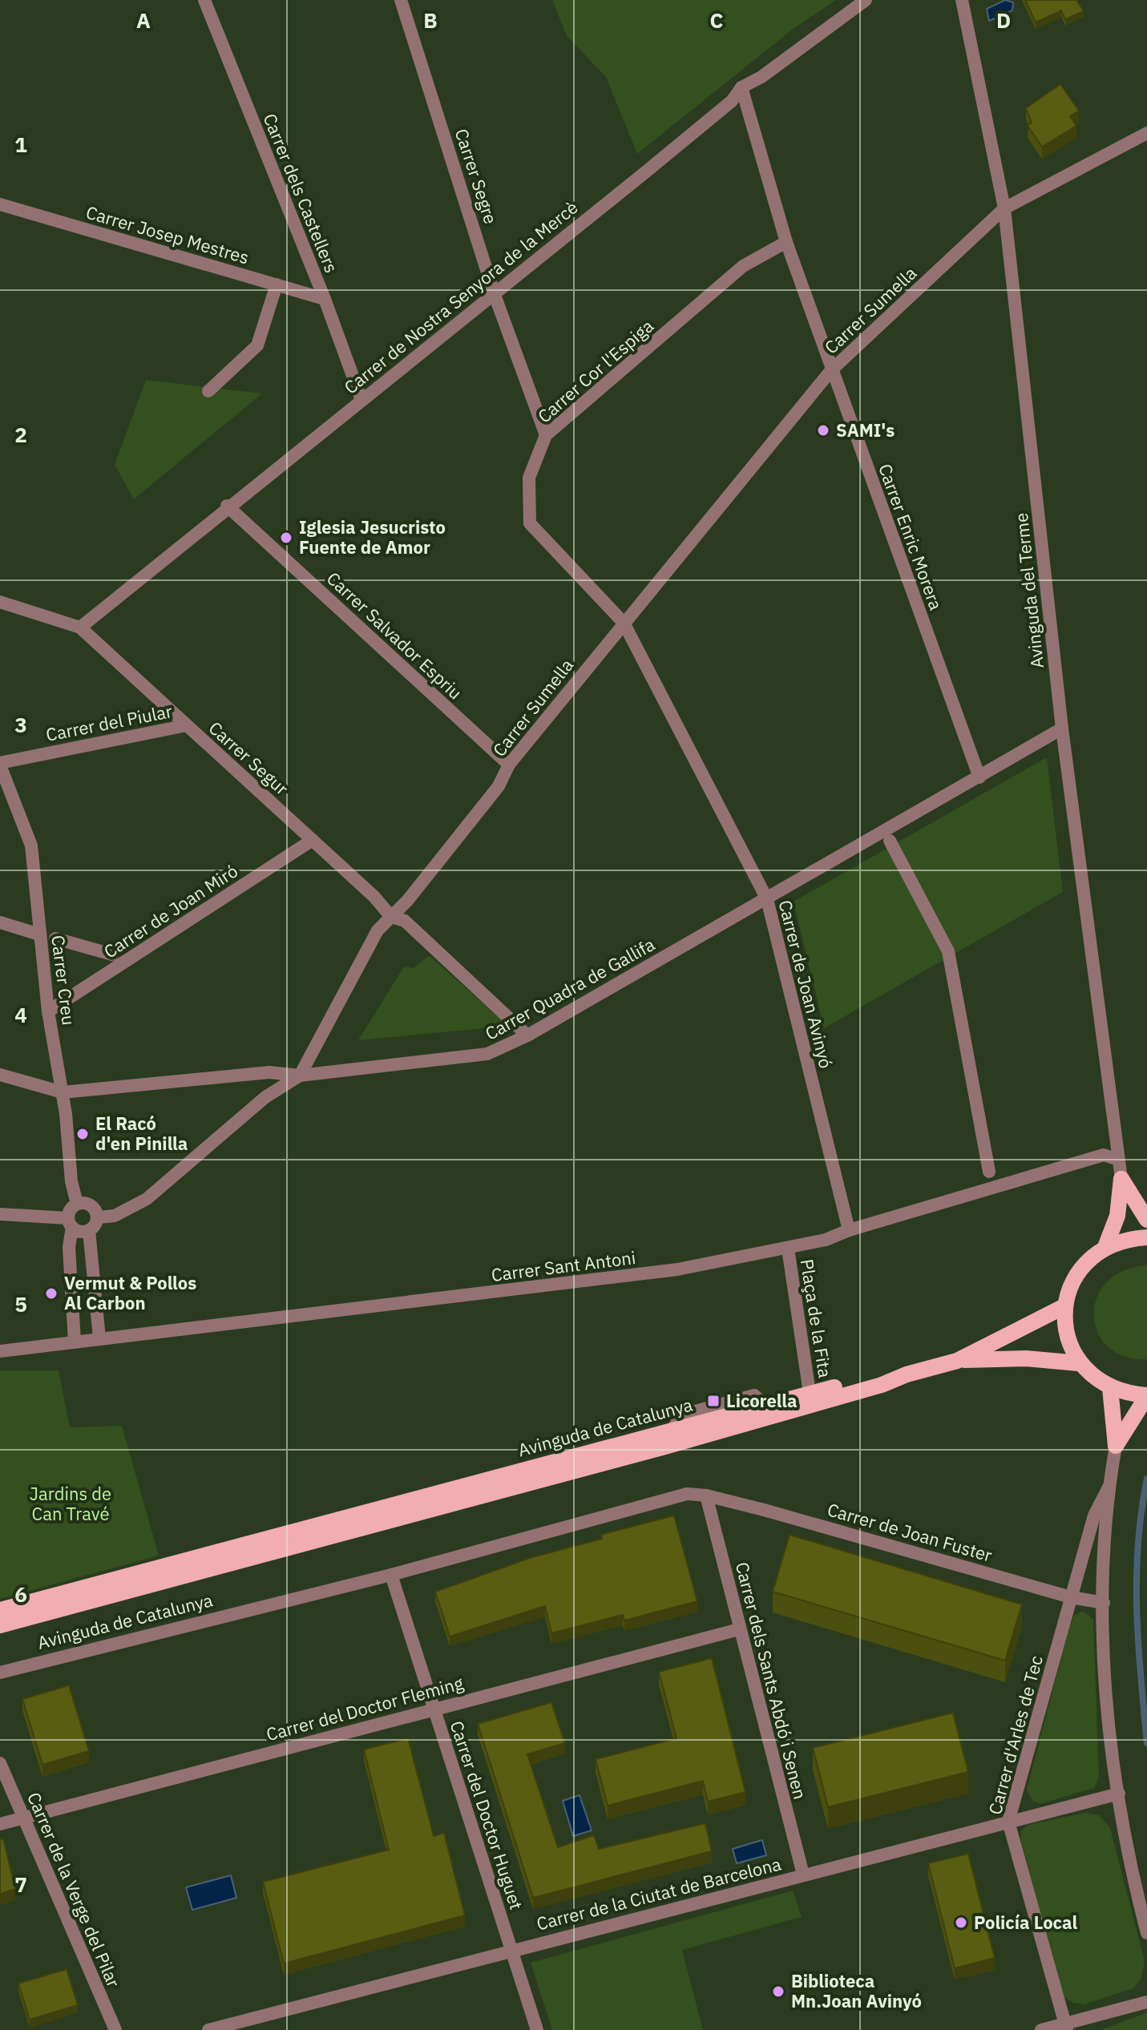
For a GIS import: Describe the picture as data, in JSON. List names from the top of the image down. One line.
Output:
{"streets":{"main road":["Avinguda de Catalunya"],"street":["Carrer Segre","Carrer dels Castellers","Carrer Josep Mestres","Carrer de Nostra Senyora de la Mercè","Carrer Sumella","Carrer Cor l'Espiga","Carrer Enric Morera","Avinguda del Terme","Carrer Salvador Espriu","Carrer del Piular","Carrer Segur","Carrer de Joan Miró","Carrer Creu","Carrer de Joan Avinyó","Carrer Quadra de Gallifa","Carrer Sant Antoni","Plaça de la Fita","Carrer de Joan Fuster","Carrer dels Sants Abdó i Senen","Carrer del Doctor Fleming","Carrer d'Arles de Tec","Carrer del Doctor Huguet","Carrer de la Verge del Pilar","Carrer de la Ciutat de Barcelona"]},"crossings":[["Carrer Segre","Carrer de Nostra Senyora de la Mercè"],["Carrer Segre","Carrer Cor l'Espiga"],["Carrer dels Castellers","Carrer Josep Mestres"],["Carrer dels Castellers","Carrer de Nostra Senyora de la Mercè"],["Carrer de Nostra Senyora de la Mercè","Carrer Enric Morera"],["Carrer de Nostra Senyora de la Mercè","Carrer Salvador Espriu"],["Carrer de Nostra Senyora de la Mercè","Carrer Segur"],["Carrer Sumella","Carrer Cor l'Espiga"],["Carrer Sumella","Carrer Enric Morera"],["Carrer Sumella","Avinguda del Terme"],["Carrer Sumella","Carrer Salvador Espriu"],["Carrer Sumella","Carrer Segur"],["Carrer Sumella","Carrer Creu"],["Carrer Sumella","Carrer de Joan Avinyó"],["Carrer Sumella","Carrer Quadra de Gallifa"],["Carrer Cor l'Espiga","Carrer Enric Morera"],["Carrer Cor l'Espiga","Carrer de Joan Avinyó"],["Carrer Enric Morera","Carrer Quadra de Gallifa"],["Avinguda del Terme","Carrer Quadra de Gallifa"],["Avinguda del Terme","Carrer Sant Antoni"],["Carrer del Piular","Carrer Segur"],["Carrer del Piular","Carrer Creu"],["Carrer Segur","Carrer de Joan Miró"],["Carrer Segur","Carrer Quadra de Gallifa"],["Carrer de Joan Miró","Carrer Creu"],["Carrer Creu","Carrer Quadra de Gallifa"],["Carrer de Joan Avinyó","Carrer Quadra de Gallifa"],["Carrer de Joan Avinyó","Carrer Sant Antoni"],["Carrer Sant Antoni","Plaça de la Fita"],["Plaça de la Fita","Avinguda de Catalunya"],["Avinguda de Catalunya","Carrer de Joan Fuster"],["Avinguda de Catalunya","Carrer dels Sants Abdó i Senen"],["Avinguda de Catalunya","Carrer del Doctor Huguet"],["Carrer de Joan Fuster","Carrer dels Sants Abdó i Senen"],["Carrer de Joan Fuster","Carrer d'Arles de Tec"],["Carrer dels Sants Abdó i Senen","Carrer del Doctor Fleming"],["Carrer dels Sants Abdó i Senen","Carrer de la Ciutat de Barcelona"],["Carrer del Doctor Fleming","Carrer del Doctor Huguet"],["Carrer del Doctor Fleming","Carrer de la Verge del Pilar"],["Carrer d'Arles de Tec","Carrer de la Ciutat de Barcelona"],["Carrer del Doctor Huguet","Carrer de la Ciutat de Barcelona"]],"parks":["Jardins de Can Travé"],"places":{"other":["SAMI's","Iglesia Jesucristo Fuente de Amor","El Racó d'en Pinilla","Vermut & Pollos Al Carbon","Policía Local","Biblioteca Mn.Joan Avinyó"],"transit":["Licorella"]},"grid":{"columns":["A","B","C","D"],"rows":["1","2","3","4","5","6","7"]}}
